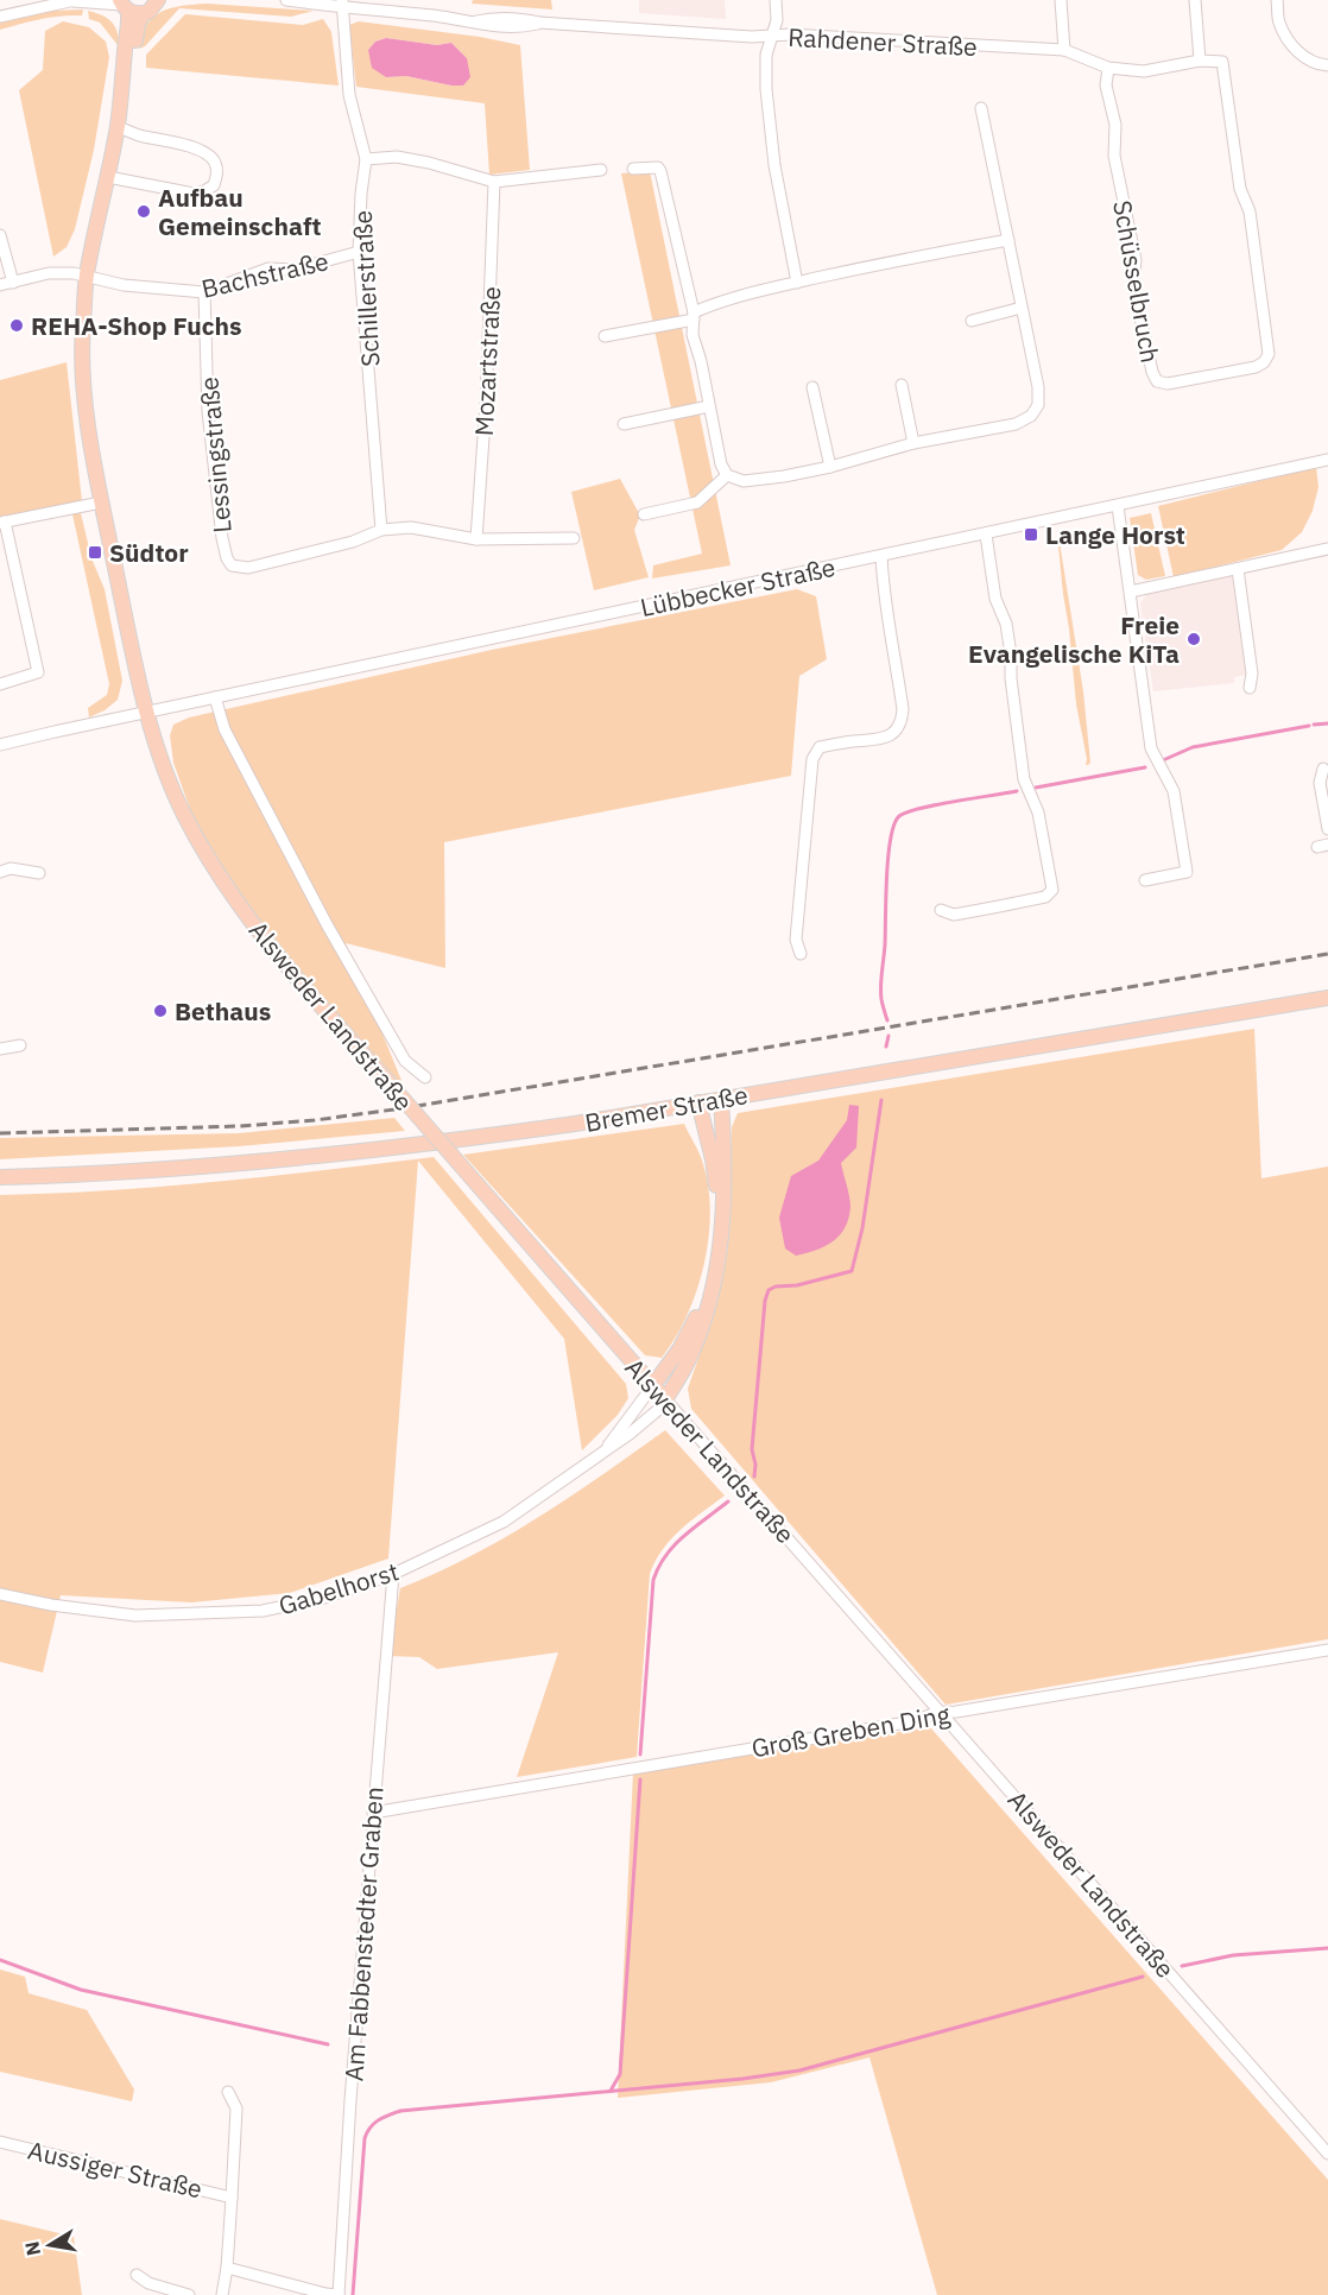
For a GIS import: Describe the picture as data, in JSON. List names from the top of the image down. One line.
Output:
{"streets":{"main road":["Alsweder Landstraße","Bremer Straße"],"street":["Rahdener Straße","Bachstraße","Schüsselbruch","Schillerstraße","Mozartstraße","Lessingstraße","Lübbecker Straße","Gabelhorst","Groß Greben Ding","Am Fabbenstedter Graben","Aussiger Straße"]},"crossings":[["Rahdener Straße","Schüsselbruch"],["Rahdener Straße","Schillerstraße"],["Bachstraße","Schillerstraße"],["Bachstraße","Lessingstraße"],["Bachstraße","Alsweder Landstraße"],["Schillerstraße","Lessingstraße"],["Mozartstraße","Lessingstraße"],["Lübbecker Straße","Alsweder Landstraße"],["Alsweder Landstraße","Gabelhorst"],["Alsweder Landstraße","Groß Greben Ding"],["Gabelhorst","Am Fabbenstedter Graben"],["Groß Greben Ding","Am Fabbenstedter Graben"]],"places":{"other":["Aufbau Gemeinschaft","REHA-Shop Fuchs","Freie Evangelische KiTa","Bethaus"],"transit":["Lange Horst","Südtor"]},"north":"left"}
